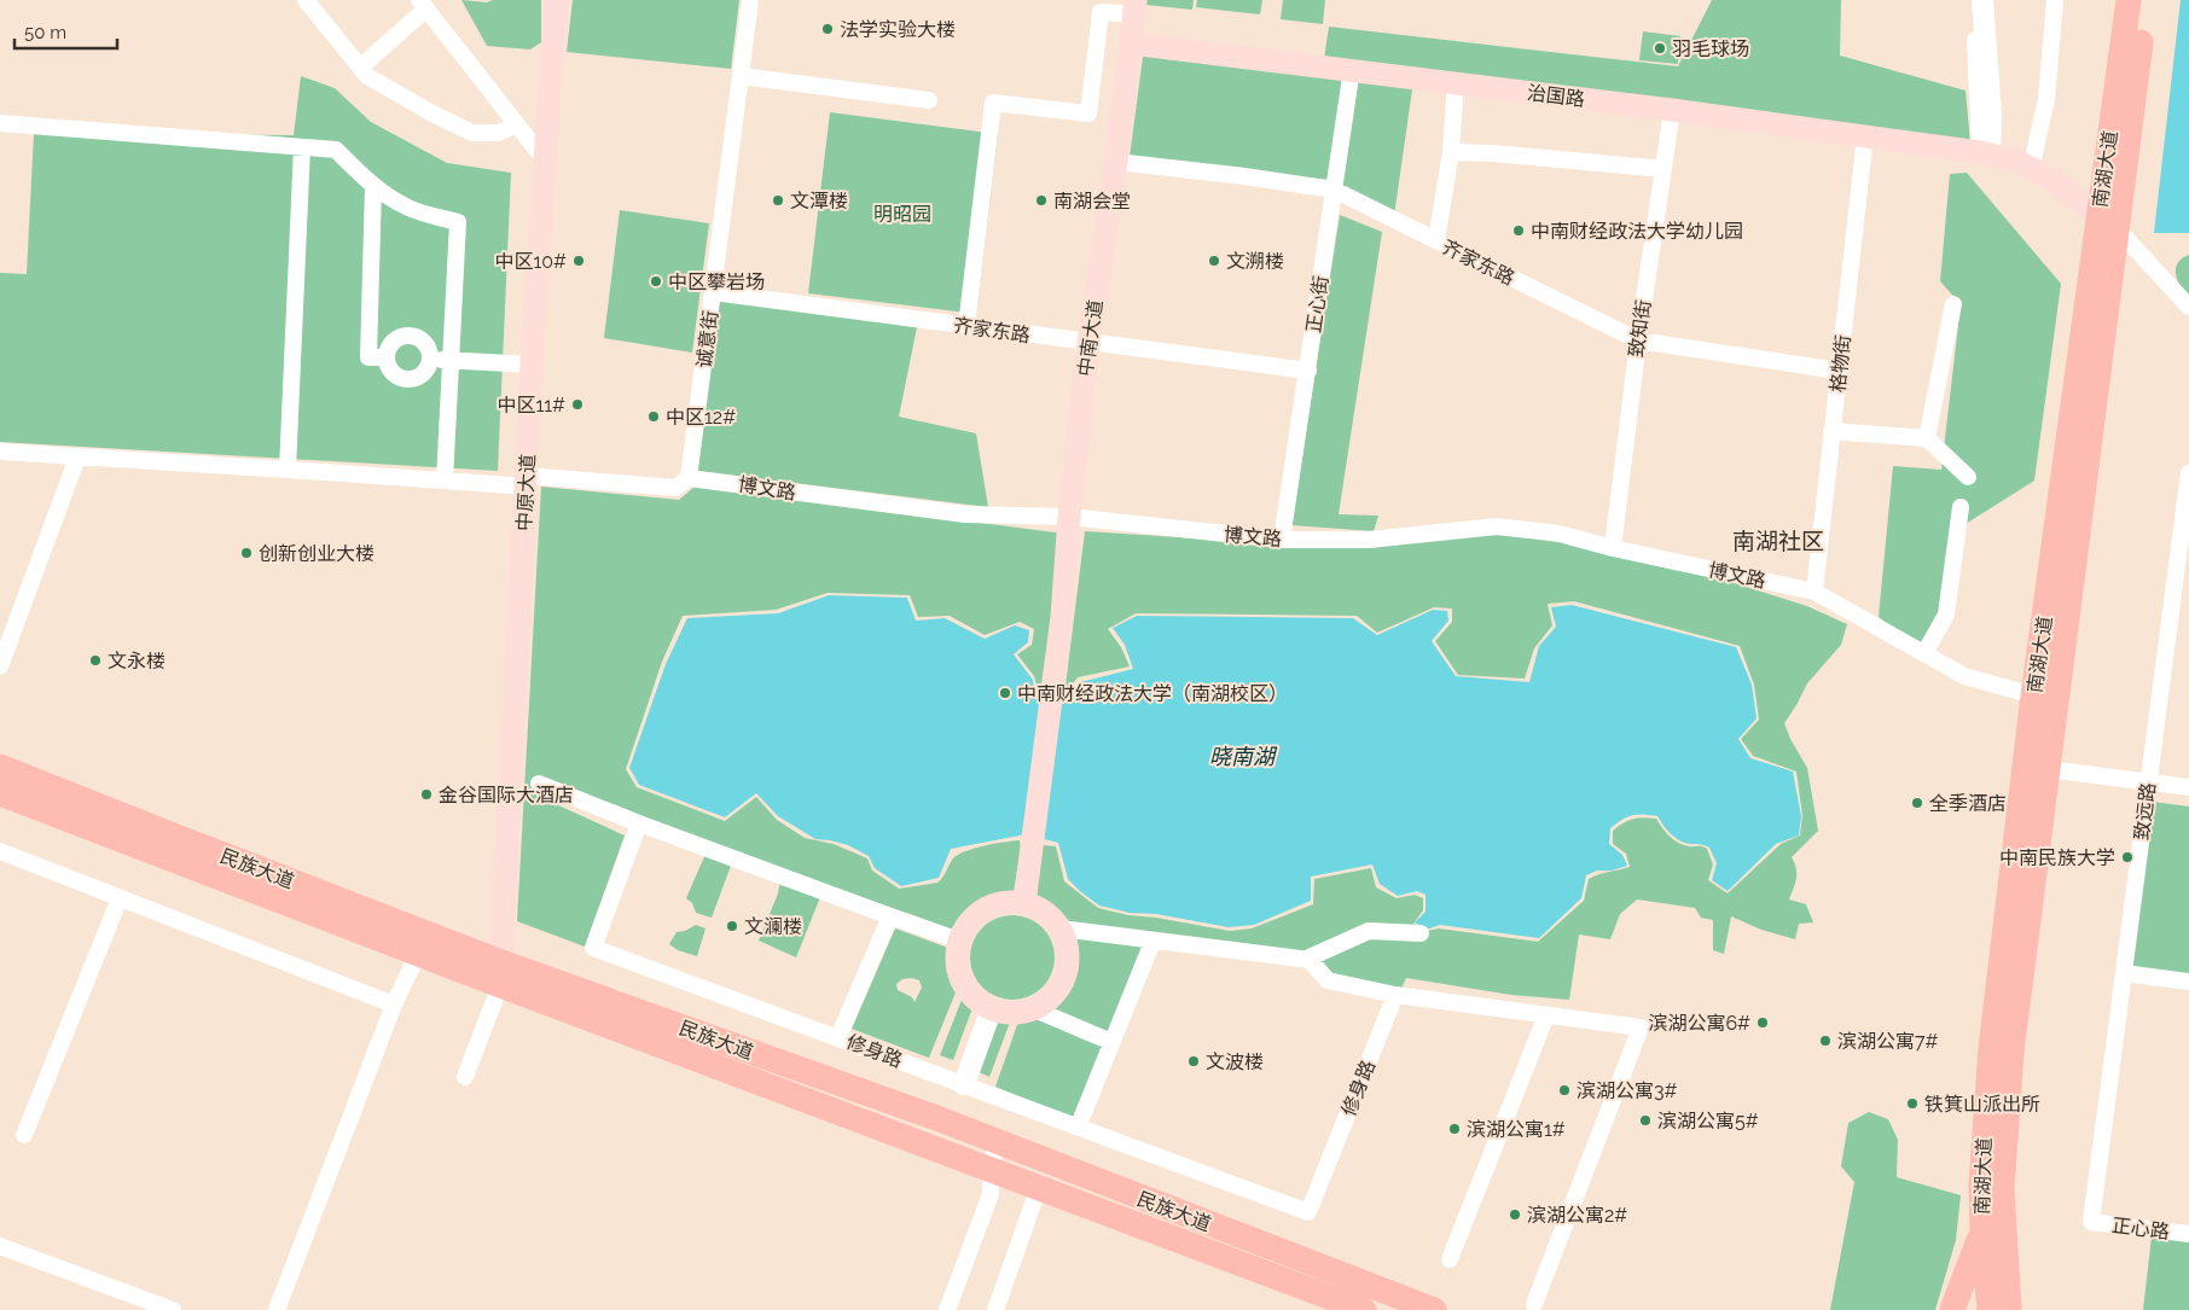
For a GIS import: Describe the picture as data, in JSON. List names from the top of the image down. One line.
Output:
{"streets":{"main road":["治国路","南湖大道","中南大道","中原大道","民族大道"],"street":["齐家东路","正心街","致知街","诚意街","格物街","博文路","致远路","修身路","正心路"]},"crossings":[["治国路","南湖大道"],["治国路","正心街"],["治国路","致知街"],["治国路","中南大道"],["治国路","格物街"],["南湖大道","博文路"],["齐家东路","正心街"],["齐家东路","致知街"],["齐家东路","中南大道"],["齐家东路","诚意街"],["齐家东路","格物街"],["正心街","博文路"],["致知街","博文路"],["中南大道","博文路"],["诚意街","博文路"],["格物街","博文路"],["中原大道","民族大道"],["致远路","正心路"]],"districts":["南湖社区"],"water":["晓南湖"],"parks":["明昭园"],"places":["法学实验大楼","羽毛球场","文潭楼","南湖会堂","中南财经政法大学幼儿园","中区10#","文溯楼","中区攀岩场","中区11#","中区12#","创新创业大楼","文永楼","中南财经政法大学（南湖校区）","金谷国际大酒店","全季酒店","中南民族大学","文澜楼","滨湖公寓6#","滨湖公寓7#","文波楼","滨湖公寓3#","铁箕山派出所","滨湖公寓5#","滨湖公寓1#","滨湖公寓2#"],"scale_bar":"50 m"}
